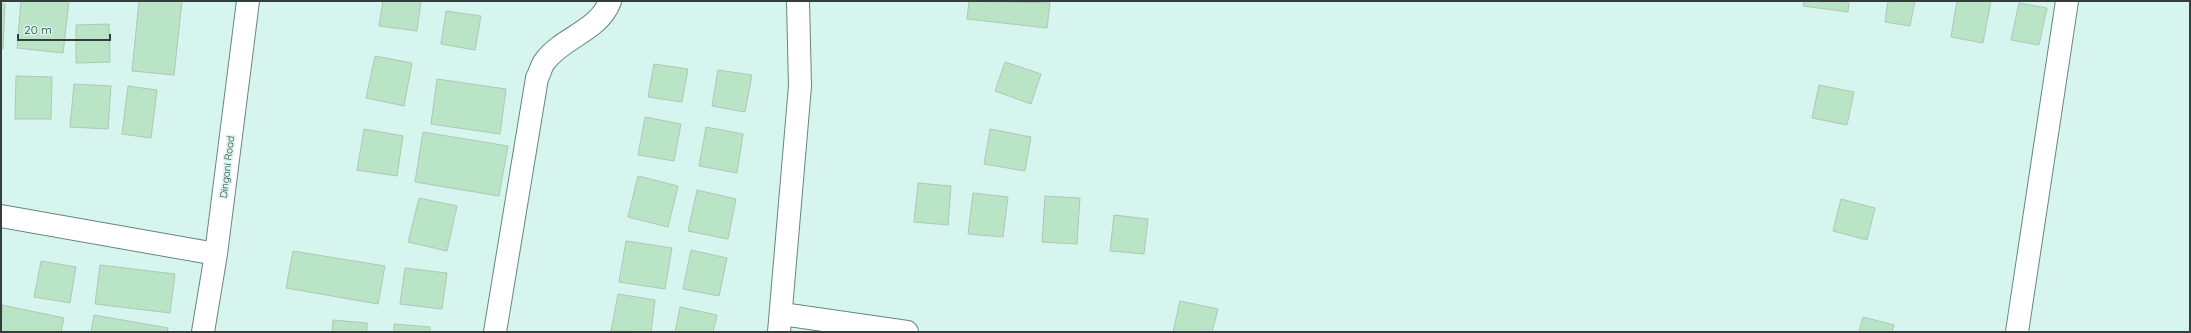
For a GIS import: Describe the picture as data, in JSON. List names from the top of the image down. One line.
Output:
{"streets":{"street":["Dingani Road"]},"scale_bar":"20 m"}
